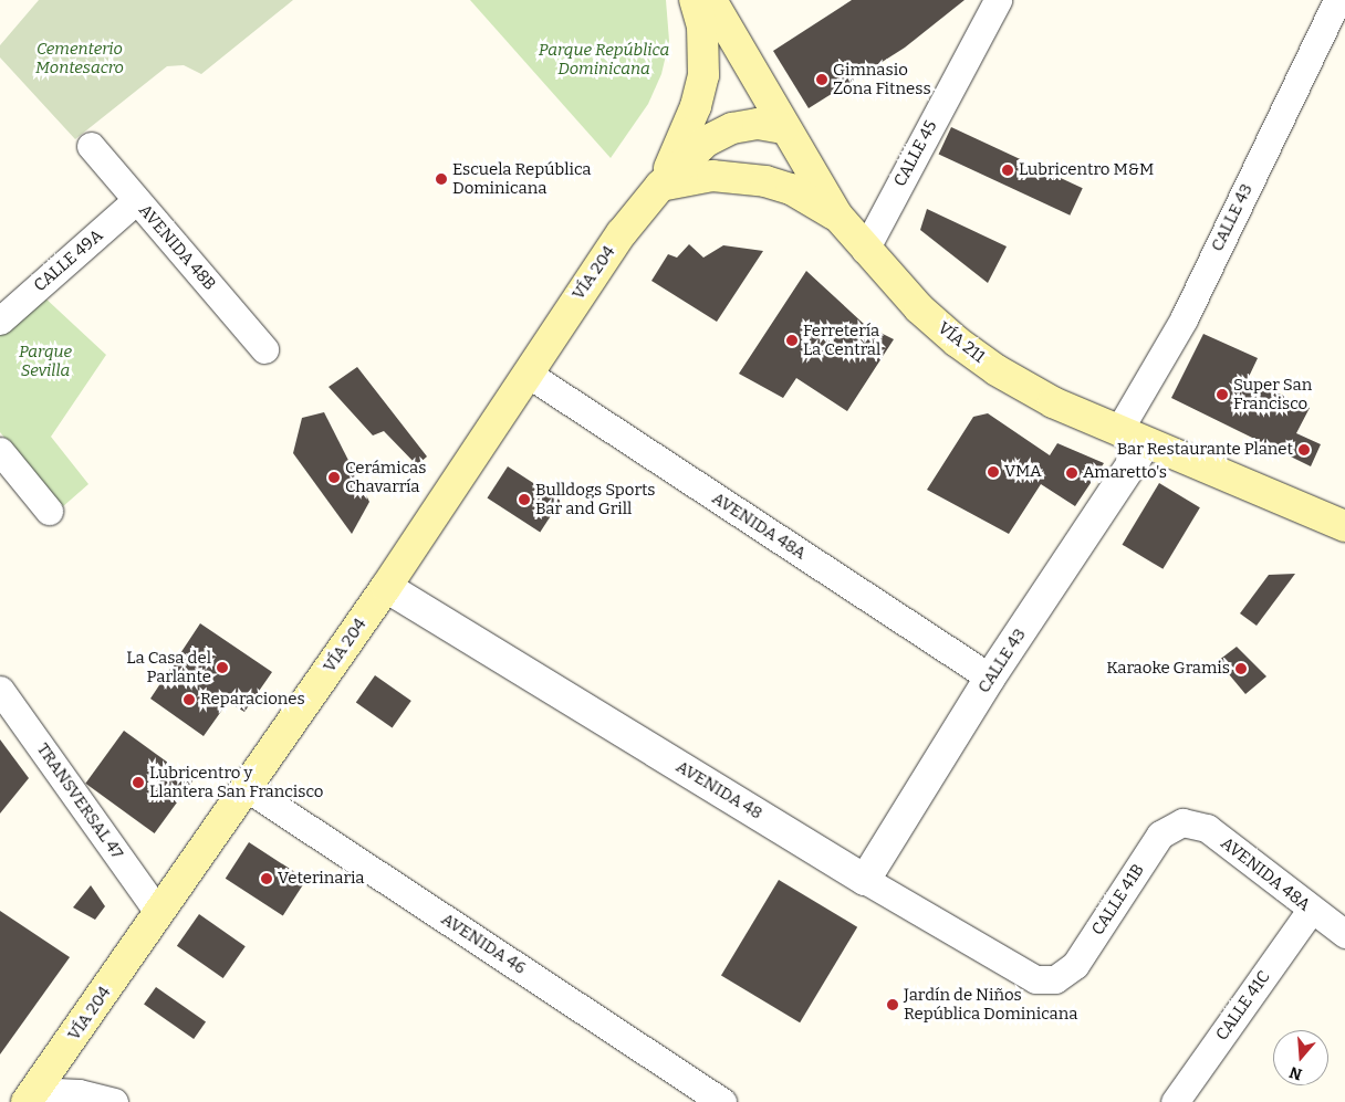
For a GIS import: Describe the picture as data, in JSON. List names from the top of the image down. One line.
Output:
{"streets":{"main road":["VÍA 204","VÍA 211"],"street":["CALLE 45","CALLE 43","AVENIDA 48B","CALLE 49A","AVENIDA 48A","AVENIDA 48","TRANSVERSAL 47","CALLE 41B","AVENIDA 46","CALLE 41C"]},"crossings":[["CALLE 45","VÍA 211"],["CALLE 43","VÍA 211"],["CALLE 43","AVENIDA 48A"],["CALLE 43","AVENIDA 48"],["AVENIDA 48B","CALLE 49A"],["VÍA 204","VÍA 211"],["VÍA 204","AVENIDA 48A"],["VÍA 204","AVENIDA 48"],["VÍA 204","TRANSVERSAL 47"],["VÍA 204","AVENIDA 46"],["AVENIDA 48A","CALLE 41B"],["AVENIDA 48A","CALLE 41C"],["AVENIDA 48","CALLE 41B"]],"parks":["Cementerio Montesacro","Parque República Dominicana","Parque Sevilla"],"places":["Gimnasio Zona Fitness","Lubricentro M&M","Escuela República Dominicana","Ferretería La Central","Super San Francisco","Bar Restaurante Planet","VMA","Amaretto's","Cerámicas Chavarría","Bulldogs Sports Bar and Grill","La Casa del Parlante","Karaoke Gramis","Reparaciones","Lubricentro y Llantera San Francisco","Veterinaria","Jardín de Niños República Dominicana"],"north":"bottom"}
